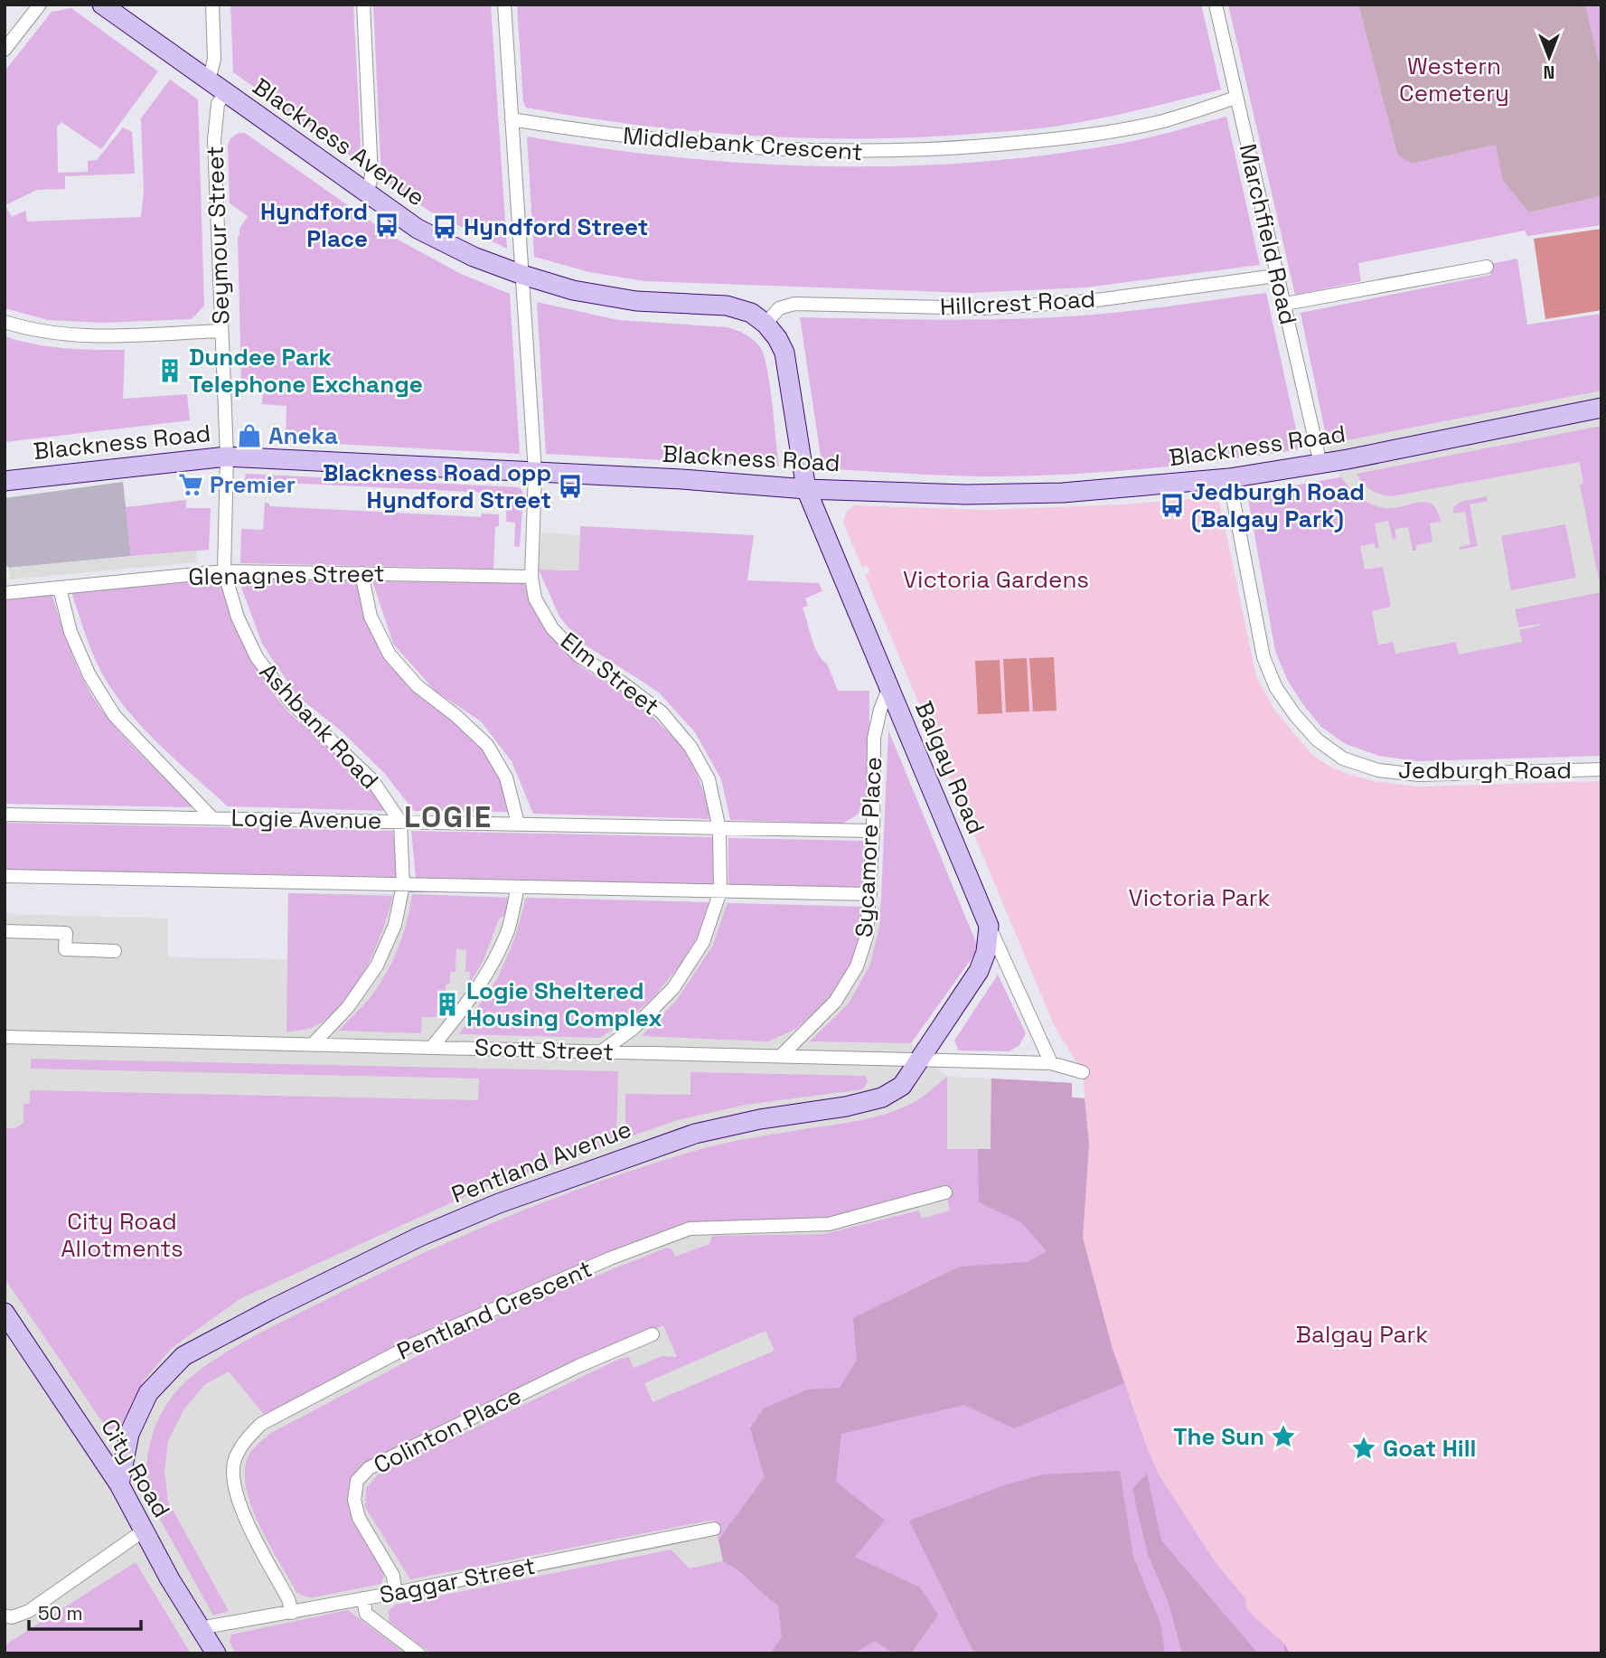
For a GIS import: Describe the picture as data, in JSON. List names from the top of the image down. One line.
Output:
{"streets":{"street":["Blackness Avenue","Middlebank Crescent","Marchfield Road","Seymour Street","Hillcrest Road","Blackness Road","Glenagnes Street","Elm Street","Ashbank Road","Balgay Road","Jedburgh Road","Logie Avenue","Sycamore Place","Scott Street","Pentland Avenue","Pentland Crescent","Colinton Place","City Road","Saggar Street"]},"crossings":[["Blackness Avenue","Seymour Street"],["Blackness Avenue","Hillcrest Road"],["Blackness Avenue","Blackness Road"],["Blackness Avenue","Balgay Road"],["Middlebank Crescent","Marchfield Road"],["Marchfield Road","Hillcrest Road"],["Marchfield Road","Blackness Road"],["Seymour Street","Blackness Road"],["Seymour Street","Ashbank Road"],["Blackness Road","Elm Street"],["Blackness Road","Ashbank Road"],["Blackness Road","Balgay Road"],["Blackness Road","Jedburgh Road"],["Glenagnes Street","Elm Street"],["Glenagnes Street","Ashbank Road"],["Elm Street","Logie Avenue"],["Elm Street","Scott Street"],["Ashbank Road","Logie Avenue"],["Balgay Road","Sycamore Place"],["Balgay Road","Scott Street"],["Balgay Road","Pentland Avenue"],["Logie Avenue","Sycamore Place"],["Sycamore Place","Scott Street"],["Scott Street","Pentland Avenue"],["Pentland Avenue","City Road"],["Pentland Crescent","Saggar Street"],["Colinton Place","Saggar Street"],["City Road","Saggar Street"]],"districts":["LOGIE"],"parks":["Western Cemetery","Victoria Gardens","Victoria Park","City Road Allotments","Balgay Park"],"places":{"bus stop":["Hyndford Place","Hyndford Street","Blackness Road opp Hyndford Street","Jedburgh Road (Balgay Park)"],"building":["Dundee Park Telephone Exchange","Logie Sheltered Housing Complex"],"shop":["Aneka"],"supermarket":["Premier"],"place":["The Sun","Goat Hill"]},"scale_bar":"50 m","north":"bottom"}
